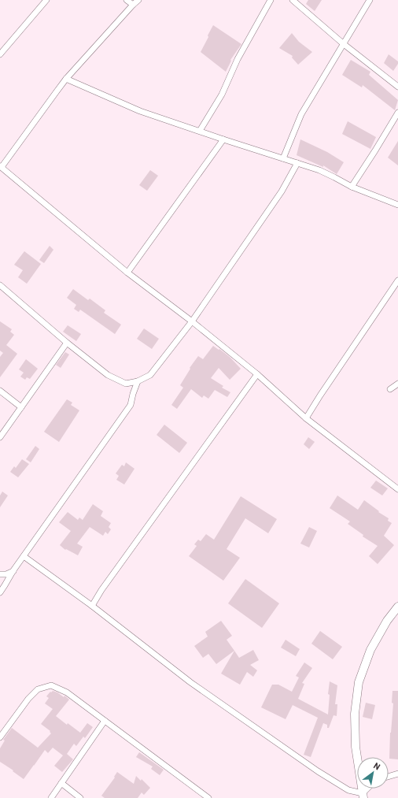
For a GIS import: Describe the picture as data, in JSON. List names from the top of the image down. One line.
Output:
{"north":"top right"}
